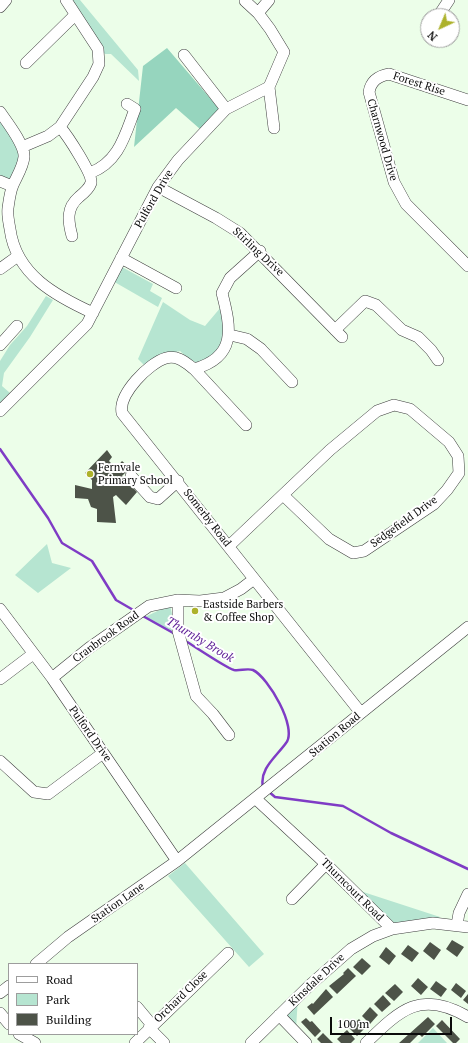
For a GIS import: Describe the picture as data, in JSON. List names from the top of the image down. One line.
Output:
{"streets":{"street":["Forest Rise","Charnwood Drive","Pulford Drive","Stirling Drive","Somerby Road","Sedgefield Drive","Cranbrook Road","Station Road","Thurncourt Road","Station Lane","Kinsdale Drive","Orchard Close"]},"crossings":[["Forest Rise","Charnwood Drive"],["Pulford Drive","Stirling Drive"],["Pulford Drive","Cranbrook Road"],["Pulford Drive","Station Lane"],["Somerby Road","Sedgefield Drive"],["Somerby Road","Cranbrook Road"],["Somerby Road","Station Road"],["Station Road","Thurncourt Road"],["Station Road","Station Lane"],["Thurncourt Road","Kinsdale Drive"]],"water":["Thurnby Brook"],"places":["Fernvale Primary School","Eastside Barbers & Coffee Shop"],"legend":["Road","Park","Building"],"scale_bar":"100 m","north":"bottom left"}
